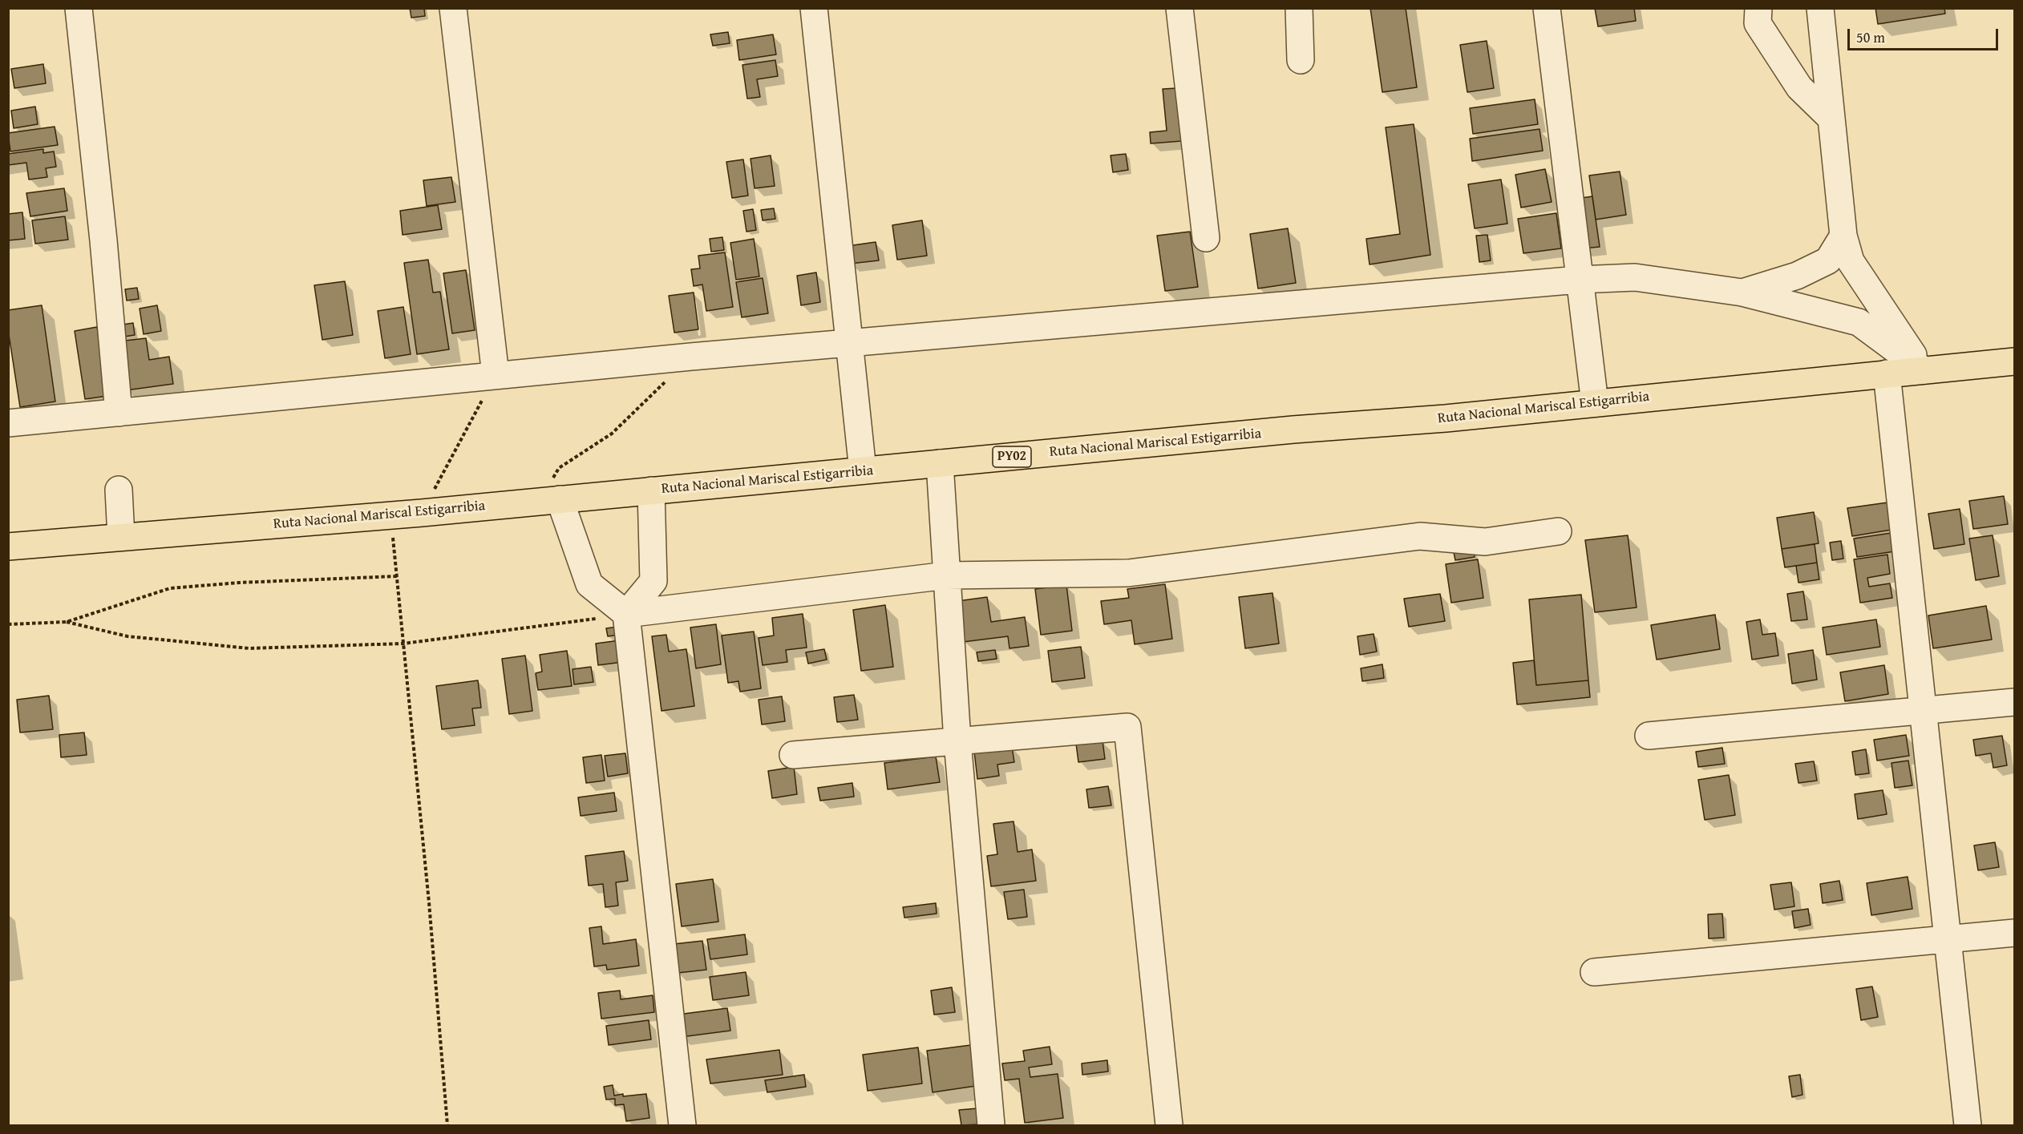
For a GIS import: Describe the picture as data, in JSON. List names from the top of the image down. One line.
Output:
{"streets":{"main road":["Ruta Nacional Mariscal Estigarribia","PY02"]},"scale_bar":"50 m"}
